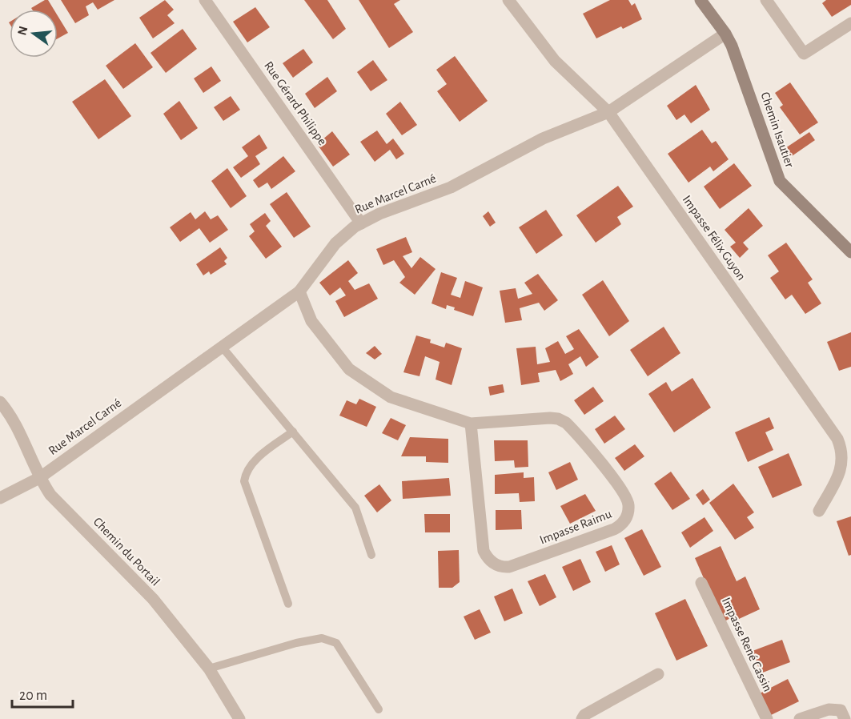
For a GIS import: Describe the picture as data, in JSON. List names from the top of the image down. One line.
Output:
{"streets":{"main road":["Chemin Isautier"],"street":["Rue Gérard Philippe","Rue Marcel Carné","Impasse Félix Guyon","Impasse Raimu","Chemin du Portail","Impasse René Cassin"]},"crossings":[["Rue Gérard Philippe","Rue Marcel Carné"],["Chemin Isautier","Rue Marcel Carné"],["Rue Marcel Carné","Impasse Félix Guyon"],["Rue Marcel Carné","Impasse Raimu"],["Rue Marcel Carné","Chemin du Portail"]],"scale_bar":"20 m","north":"left"}
